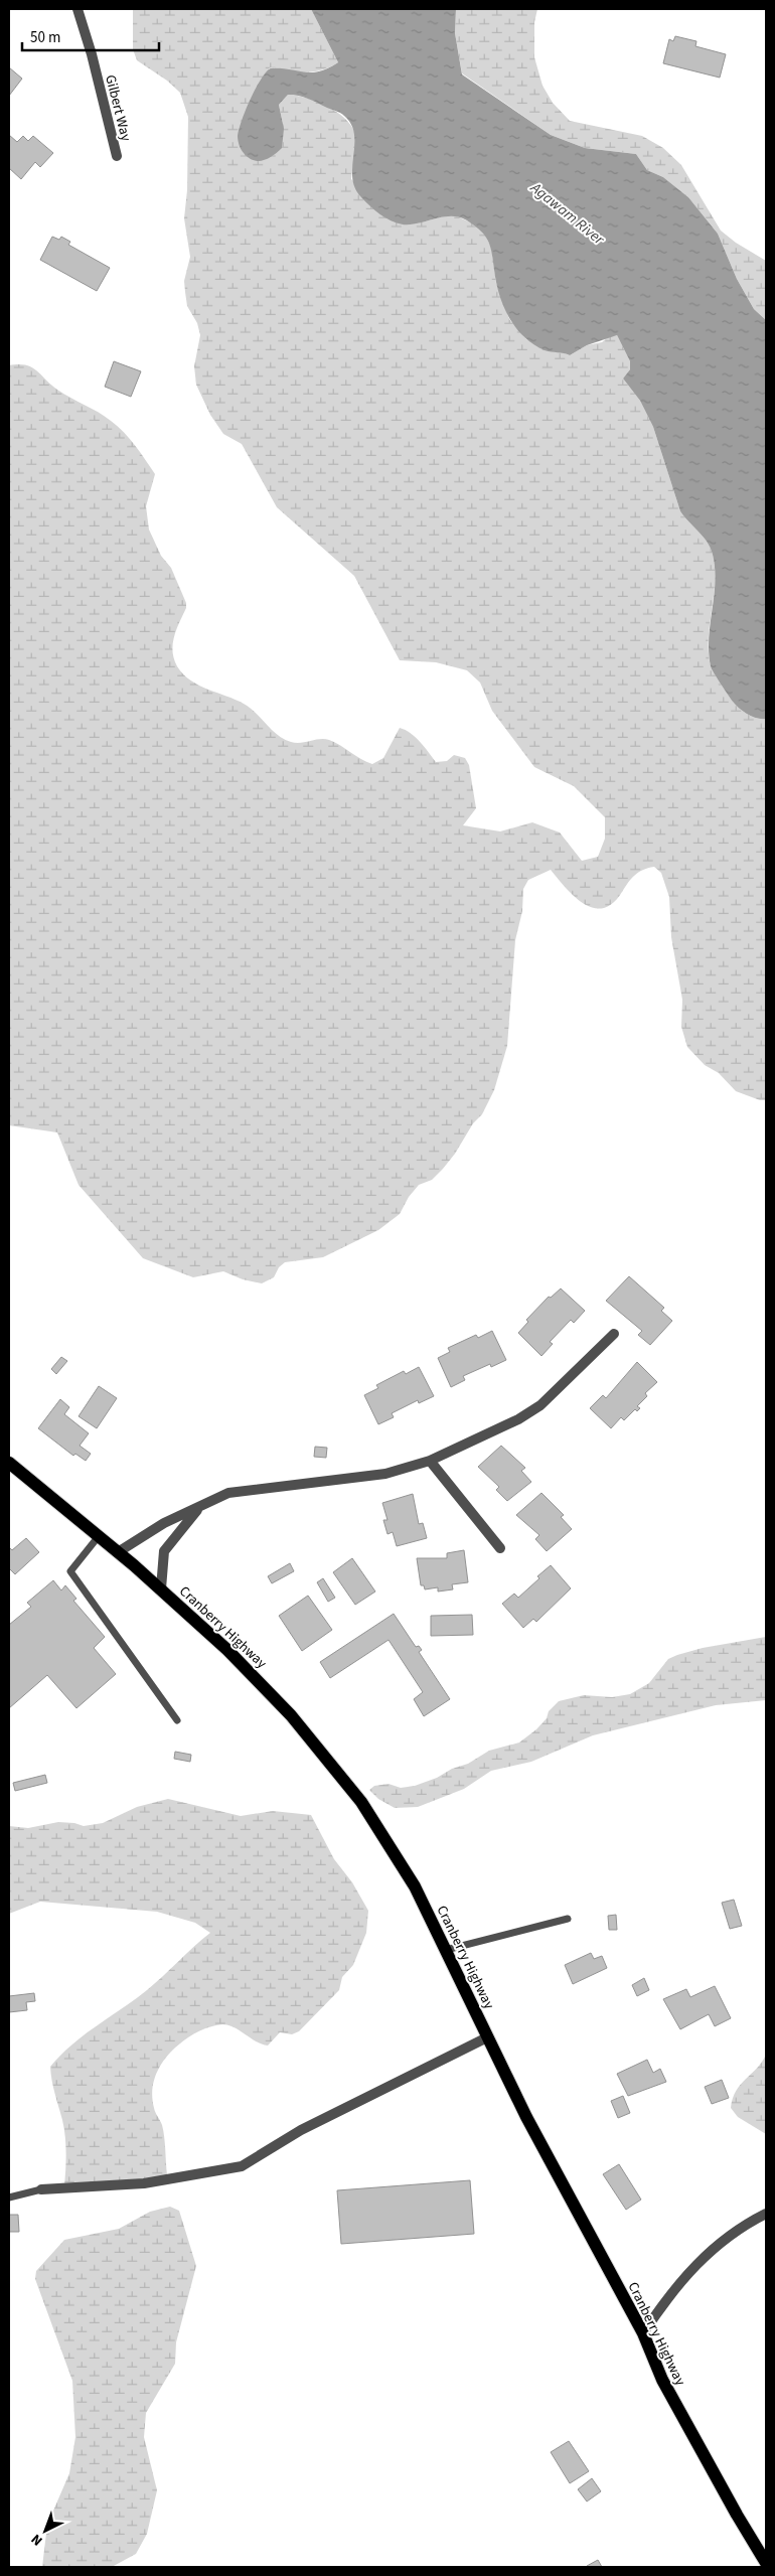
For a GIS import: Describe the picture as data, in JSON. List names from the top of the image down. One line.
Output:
{"streets":{"main road":["Cranberry Highway"],"street":["Gilbert Way"]},"water":["Agawam River"],"scale_bar":"50 m","north":"bottom left"}
